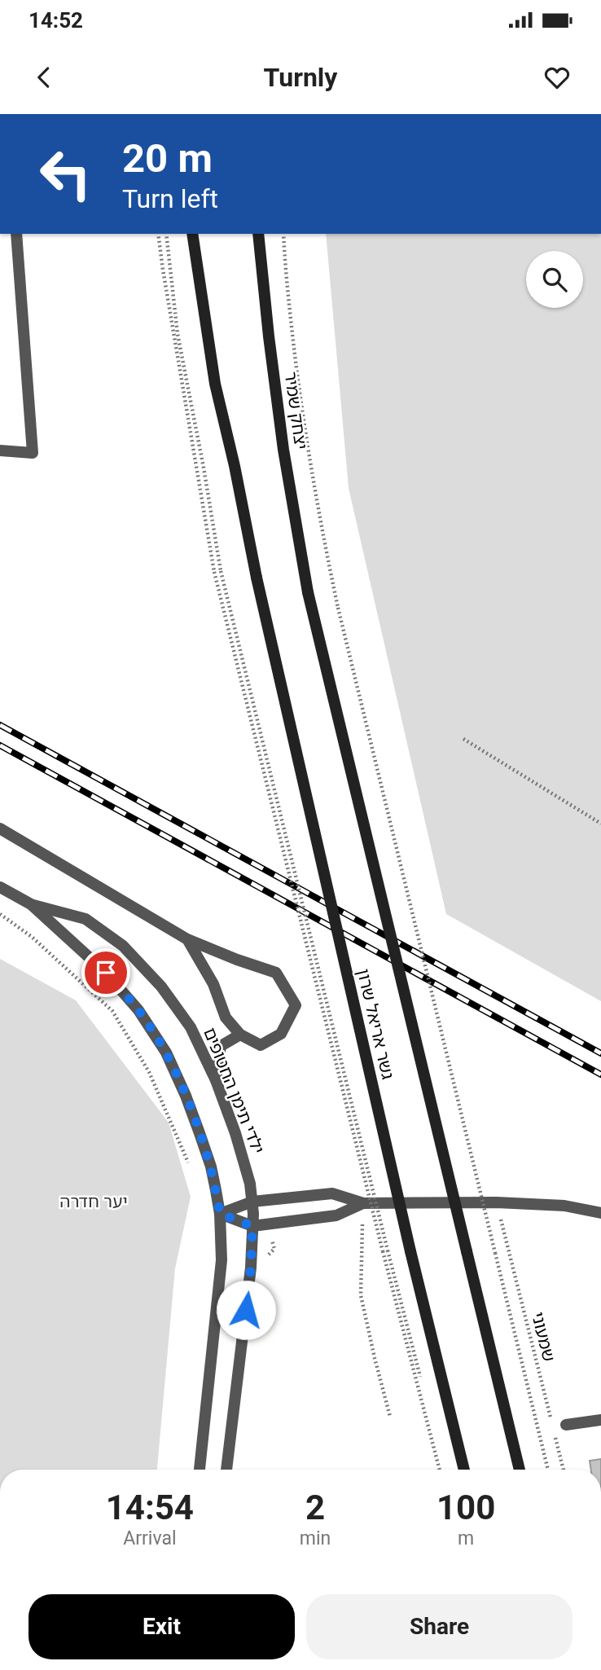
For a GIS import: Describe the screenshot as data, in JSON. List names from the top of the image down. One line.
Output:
{"streets":{"main road":["יצחק שמיר","גשר אריאל שרון"],"street":["ילדי תימן החטופים"],"path":["שמעוני"]},"crossings":[["יצחק שמיר","גשר אריאל שרון"]],"parks":["יער חדרה"],"page":{"status":"14:52","header":"Turnly","turn":["20 m","Turn left"],"eta":["14:54","Arrival","2","min","100","m"],"buttons":["Exit","Share"]}}
